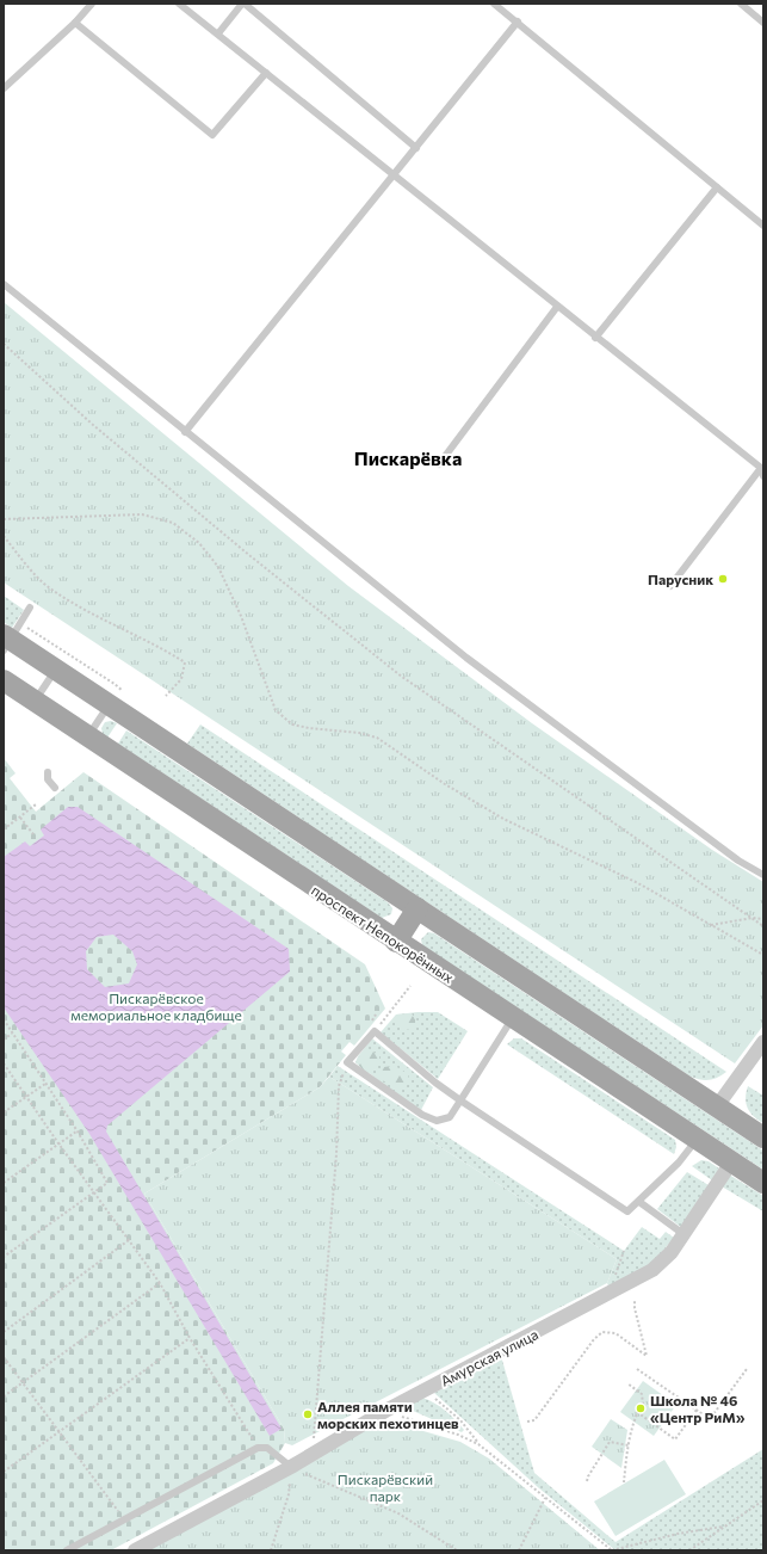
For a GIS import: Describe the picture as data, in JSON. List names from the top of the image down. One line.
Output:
{"streets":{"main road":["проспект Непокорённых"],"street":["Амурская улица"]},"crossings":[["проспект Непокорённых","Амурская улица"]],"districts":["Пискарёвка"],"parks":["Пискарёвское мемориальное кладбище","Пискарёвский парк"],"places":["Парусник","Школа № 46 «Центр РиМ»","Аллея памяти морских пехотинцев"]}
